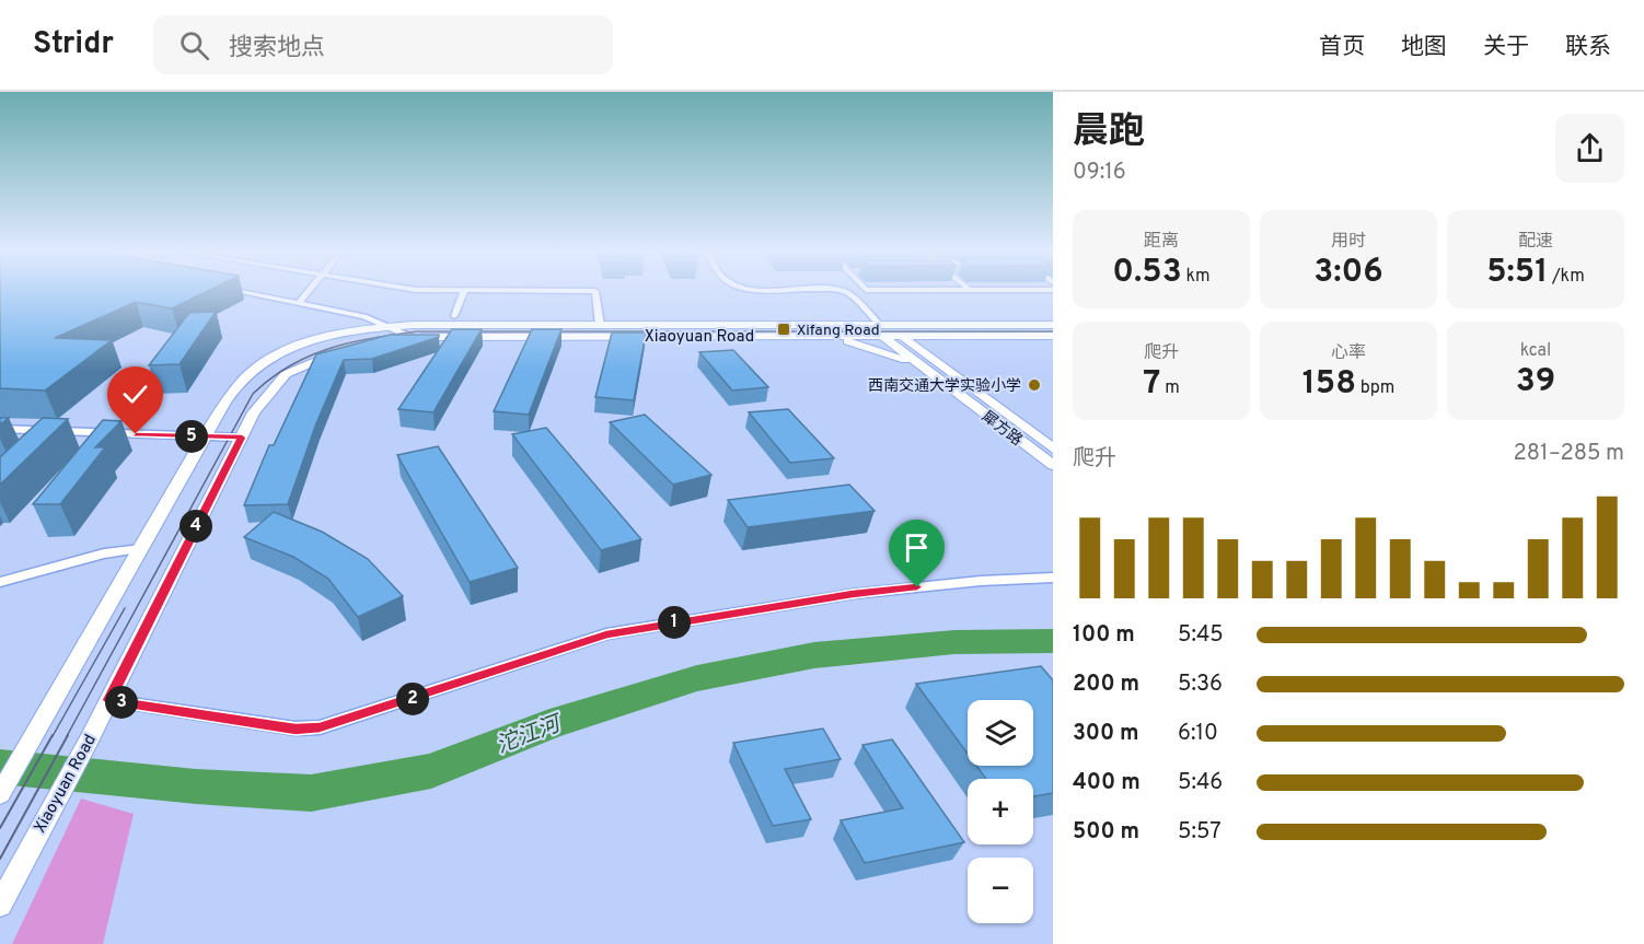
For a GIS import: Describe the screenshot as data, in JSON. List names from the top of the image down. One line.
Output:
{"streets":{"street":["Xiaoyuan Road","犀方路"]},"crossings":[["Xiaoyuan Road","犀方路"]],"water":["沱江河"],"places":{"transit":["Xifang Road"],"other":["西南交通大学实验小学"]},"page":{"header":"Stridr","search":"搜索地点","nav":["首页","地图","关于","联系"],"heading":["晨跑","09:16"],"stats":[["距离","0.53 km"],["用时","3:06"],["配速","5:51 /km"],["爬升","7 m"],["心率","158 bpm"],["kcal","39"]],"pins":["5","4","1","2","3"],"chart":["爬升","281–285 m"],"list":[{"name":"100 m","note":"5:45"},{"name":"200 m","note":"5:36"},{"name":"300 m","note":"6:10"},{"name":"400 m","note":"5:46"},{"name":"500 m","note":"5:57"}],"map_buttons":["+","−"]}}
